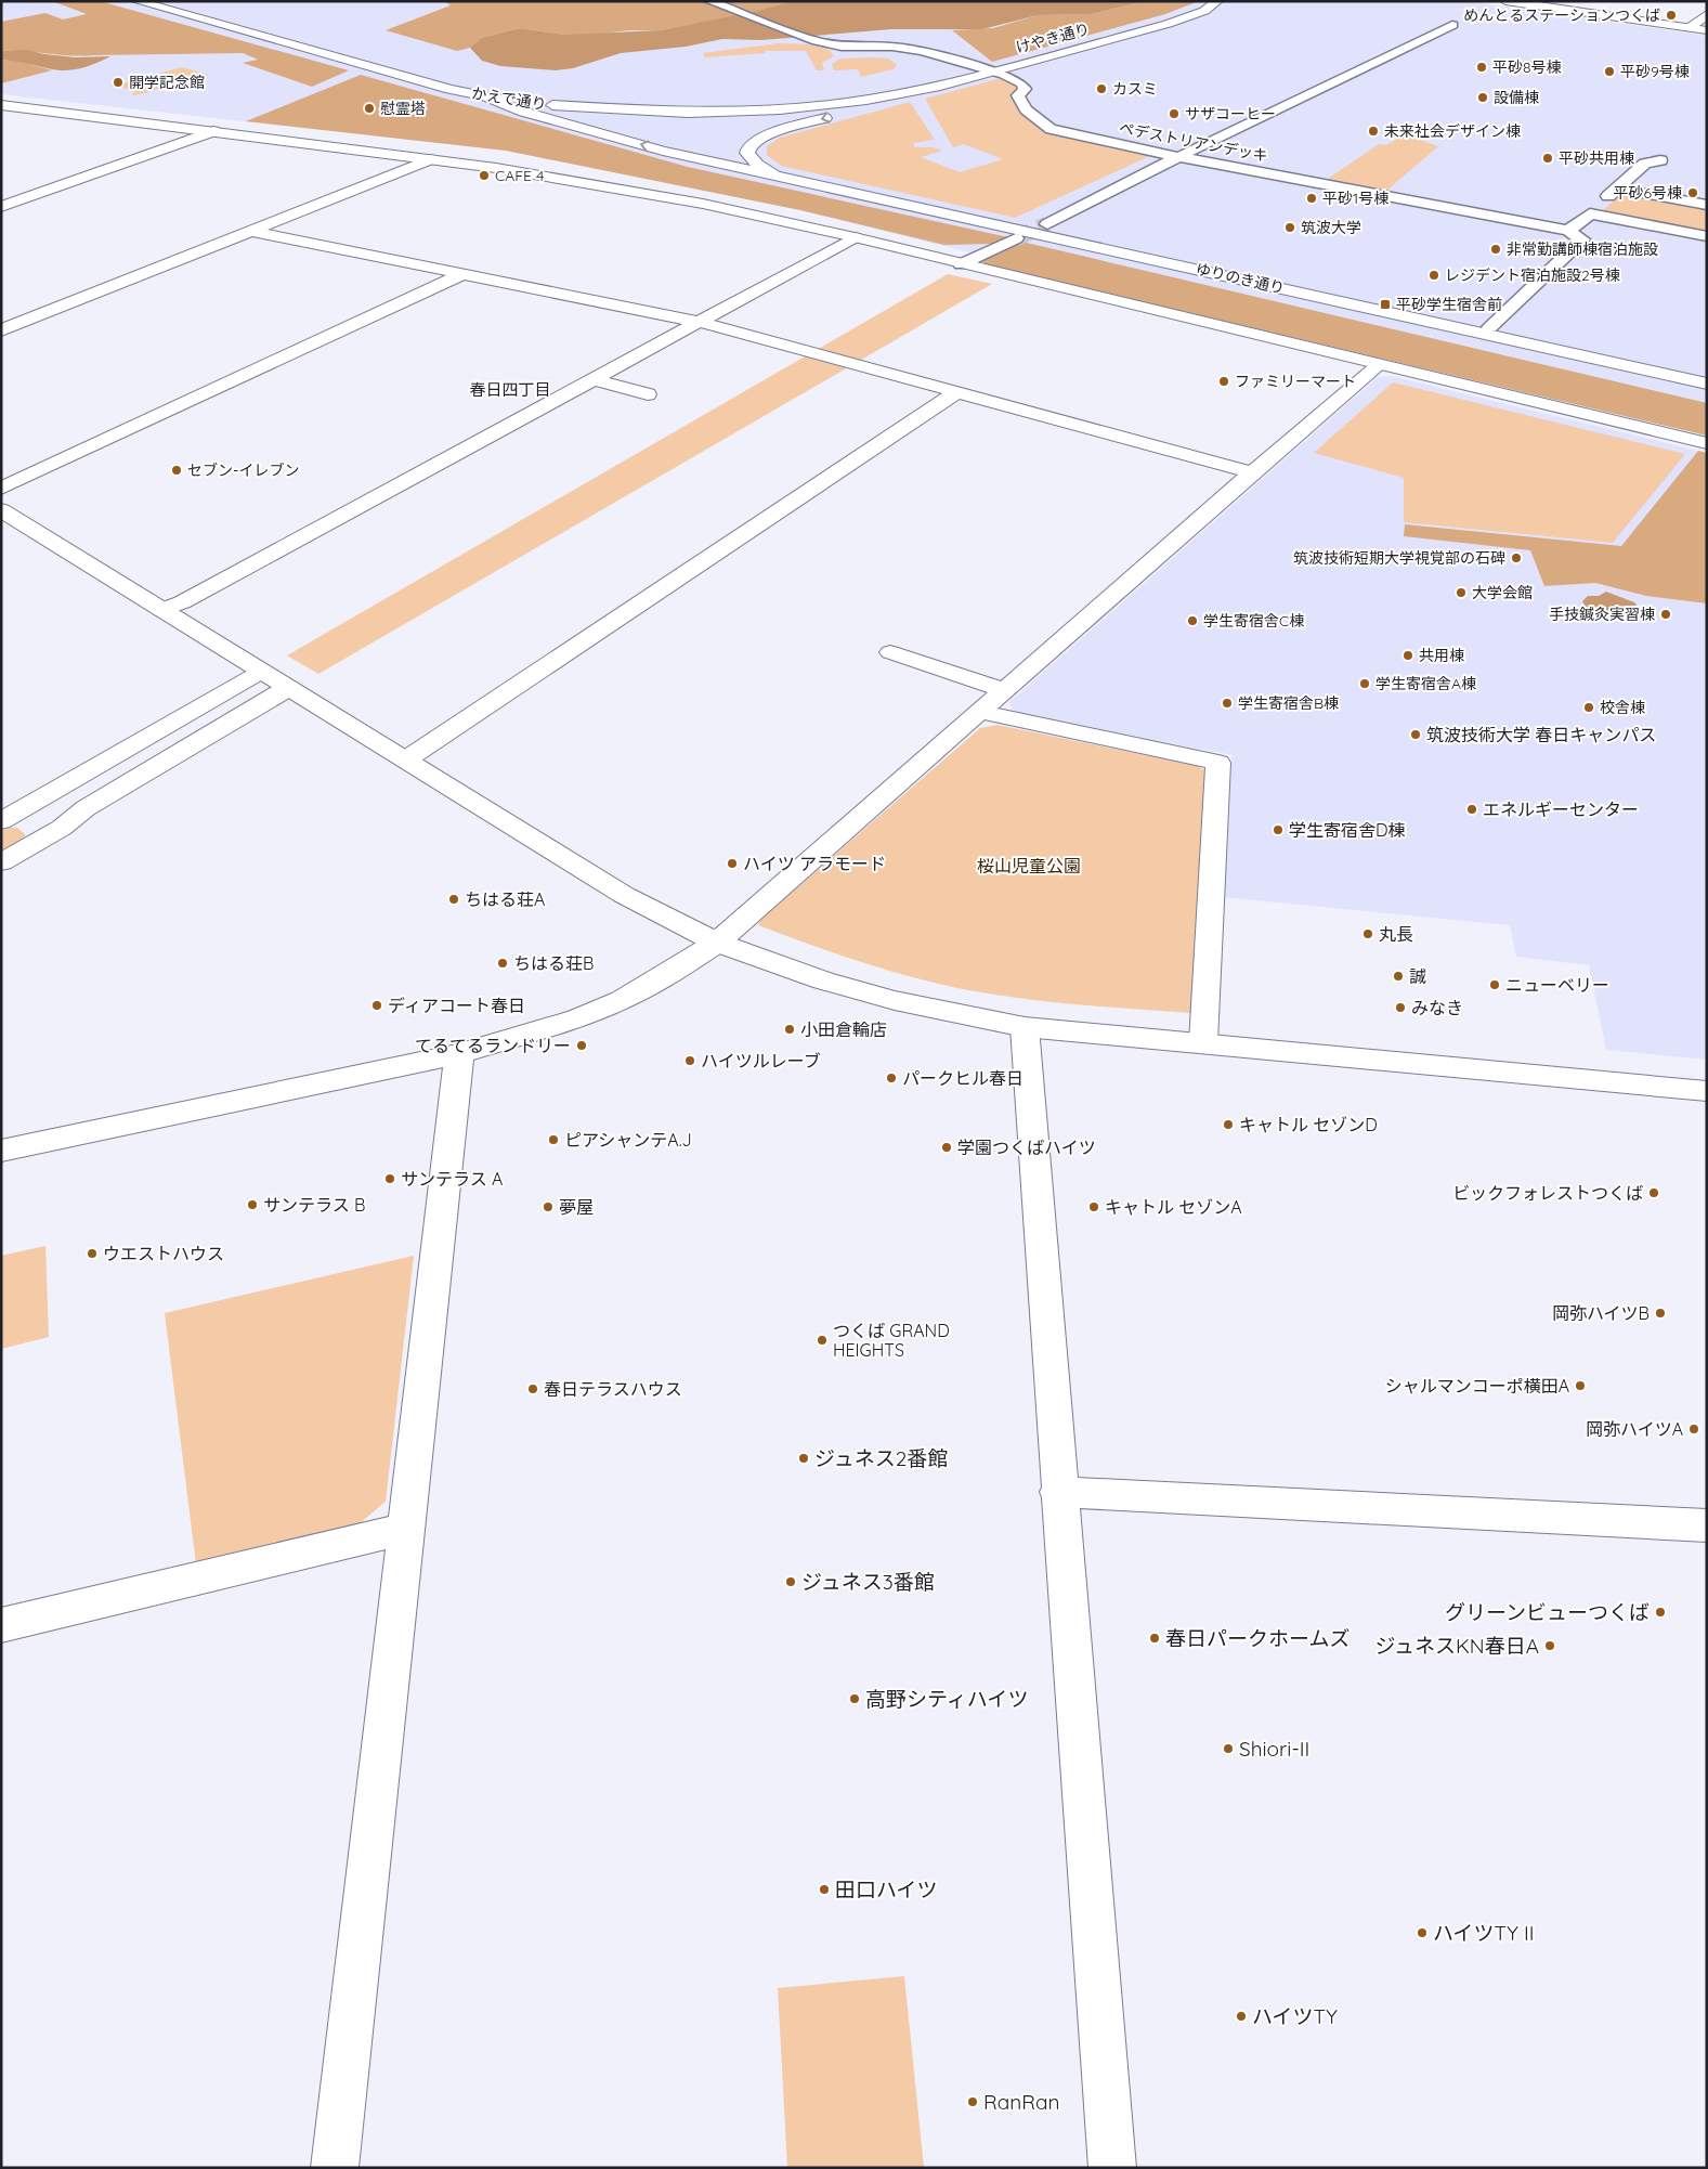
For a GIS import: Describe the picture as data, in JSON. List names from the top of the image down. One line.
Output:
{"streets":{"street":["けやき通り","かえで通り","ペデストリアンデッキ","ゆりのき通り"]},"crossings":[["けやき通り","かえで通り"],["けやき通り","ペデストリアンデッキ"]],"districts":["春日四丁目"],"parks":["桜山児童公園"],"places":{"other":["めんとるステーションつくば","平砂8号棟","平砂9号棟","開学記念館","カスミ","設備棟","慰霊塔","サザコーヒー","未来社会デザイン棟","平砂共用棟","CAFE 4","平砂6号棟","平砂1号棟","筑波大学","非常勤講師棟宿泊施設","レジデント宿泊施設2号棟","ファミリーマート","セブン-イレブン","筑波技術短期大学視覚部の石碑","大学会館","手技鍼灸実習棟","学生寄宿舎C棟","共用棟","学生寄宿舎A棟","学生寄宿舎B棟","校舎棟","筑波技術大学 春日キャンパス","エネルギーセンター","学生寄宿舎D棟","ハイツ アラモード","ちはる荘A","丸長","ちはる荘B","誠","ニューベリー","ディアコート春日","みなき","小田倉輪店","てるてるランドリー","ハイツルレーブ","パークヒル春日","キャトル セゾンD","ピアシャンテA.J","学園つくばハイツ","サンテラス A","ビックフォレストつくば","サンテラス B","夢屋","キャトル セゾンA","ウエストハウス","岡弥ハイツB","つくば GRAND HEIGHTS","シャルマンコーポ横田A","春日テラスハウス","岡弥ハイツA","ジュネス2番館","ジュネス3番館","グリーンビューつくば","春日パークホームズ","ジュネスKN春日A","高野シティハイツ","Shiori-II","田口ハイツ","ハイツTY II","ハイツTY","RanRan"],"transit":["平砂学生宿舎前"]}}
